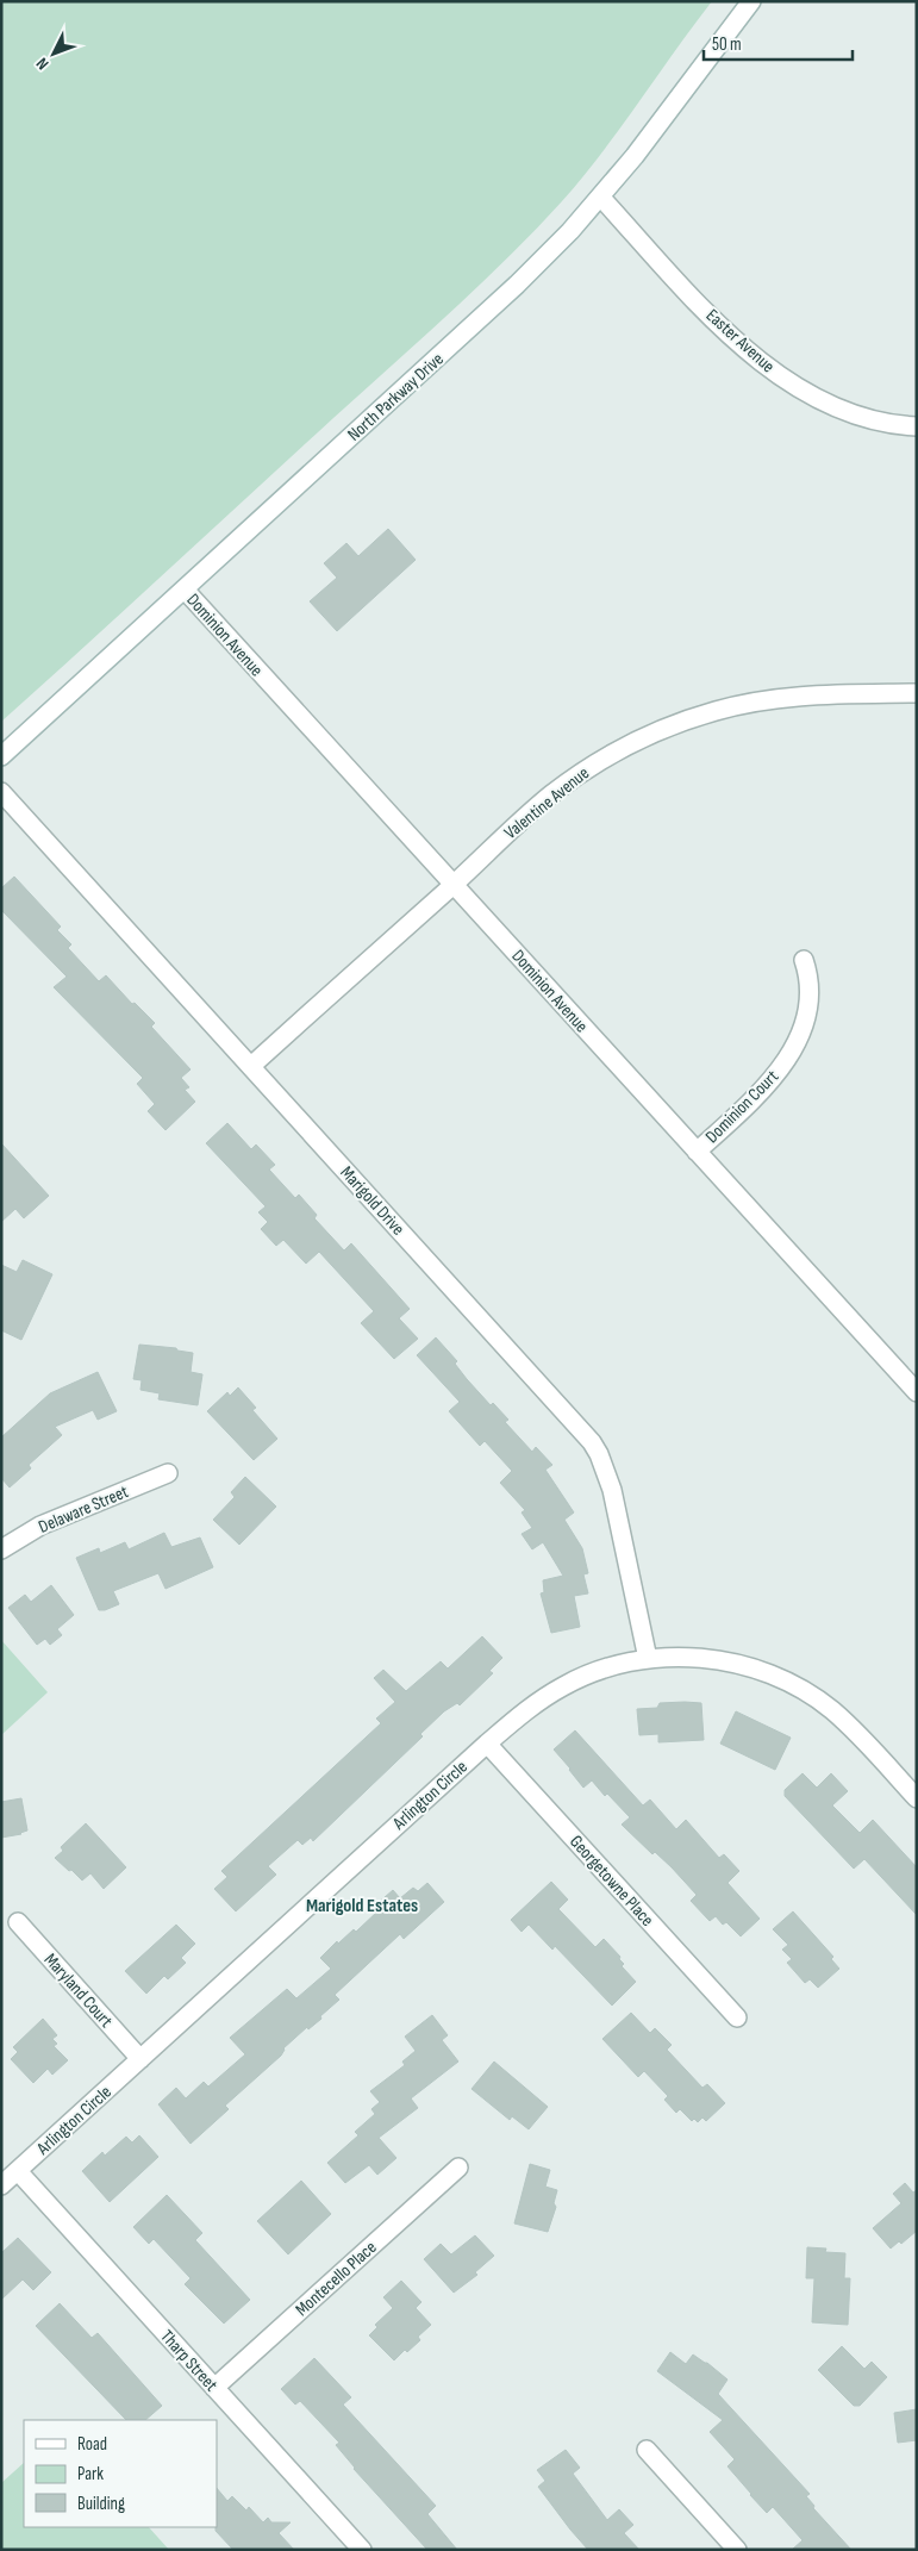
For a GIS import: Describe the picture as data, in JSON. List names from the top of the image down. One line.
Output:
{"streets":{"street":["Easter Avenue","North Parkway Drive","Dominion Avenue","Valentine Avenue","Dominion Court","Marigold Drive","Delaware Street","Arlington Circle","Georgetowne Place","Maryland Court","Montecello Place","Tharp Street"]},"crossings":[["Easter Avenue","North Parkway Drive"],["North Parkway Drive","Dominion Avenue"],["Dominion Avenue","Valentine Avenue"],["Dominion Avenue","Dominion Court"],["Valentine Avenue","Marigold Drive"],["Marigold Drive","Arlington Circle"],["Arlington Circle","Georgetowne Place"],["Arlington Circle","Maryland Court"],["Arlington Circle","Tharp Street"],["Montecello Place","Tharp Street"]],"districts":["Marigold Estates"],"legend":["Road","Park","Building"],"scale_bar":"50 m","north":"bottom left"}
